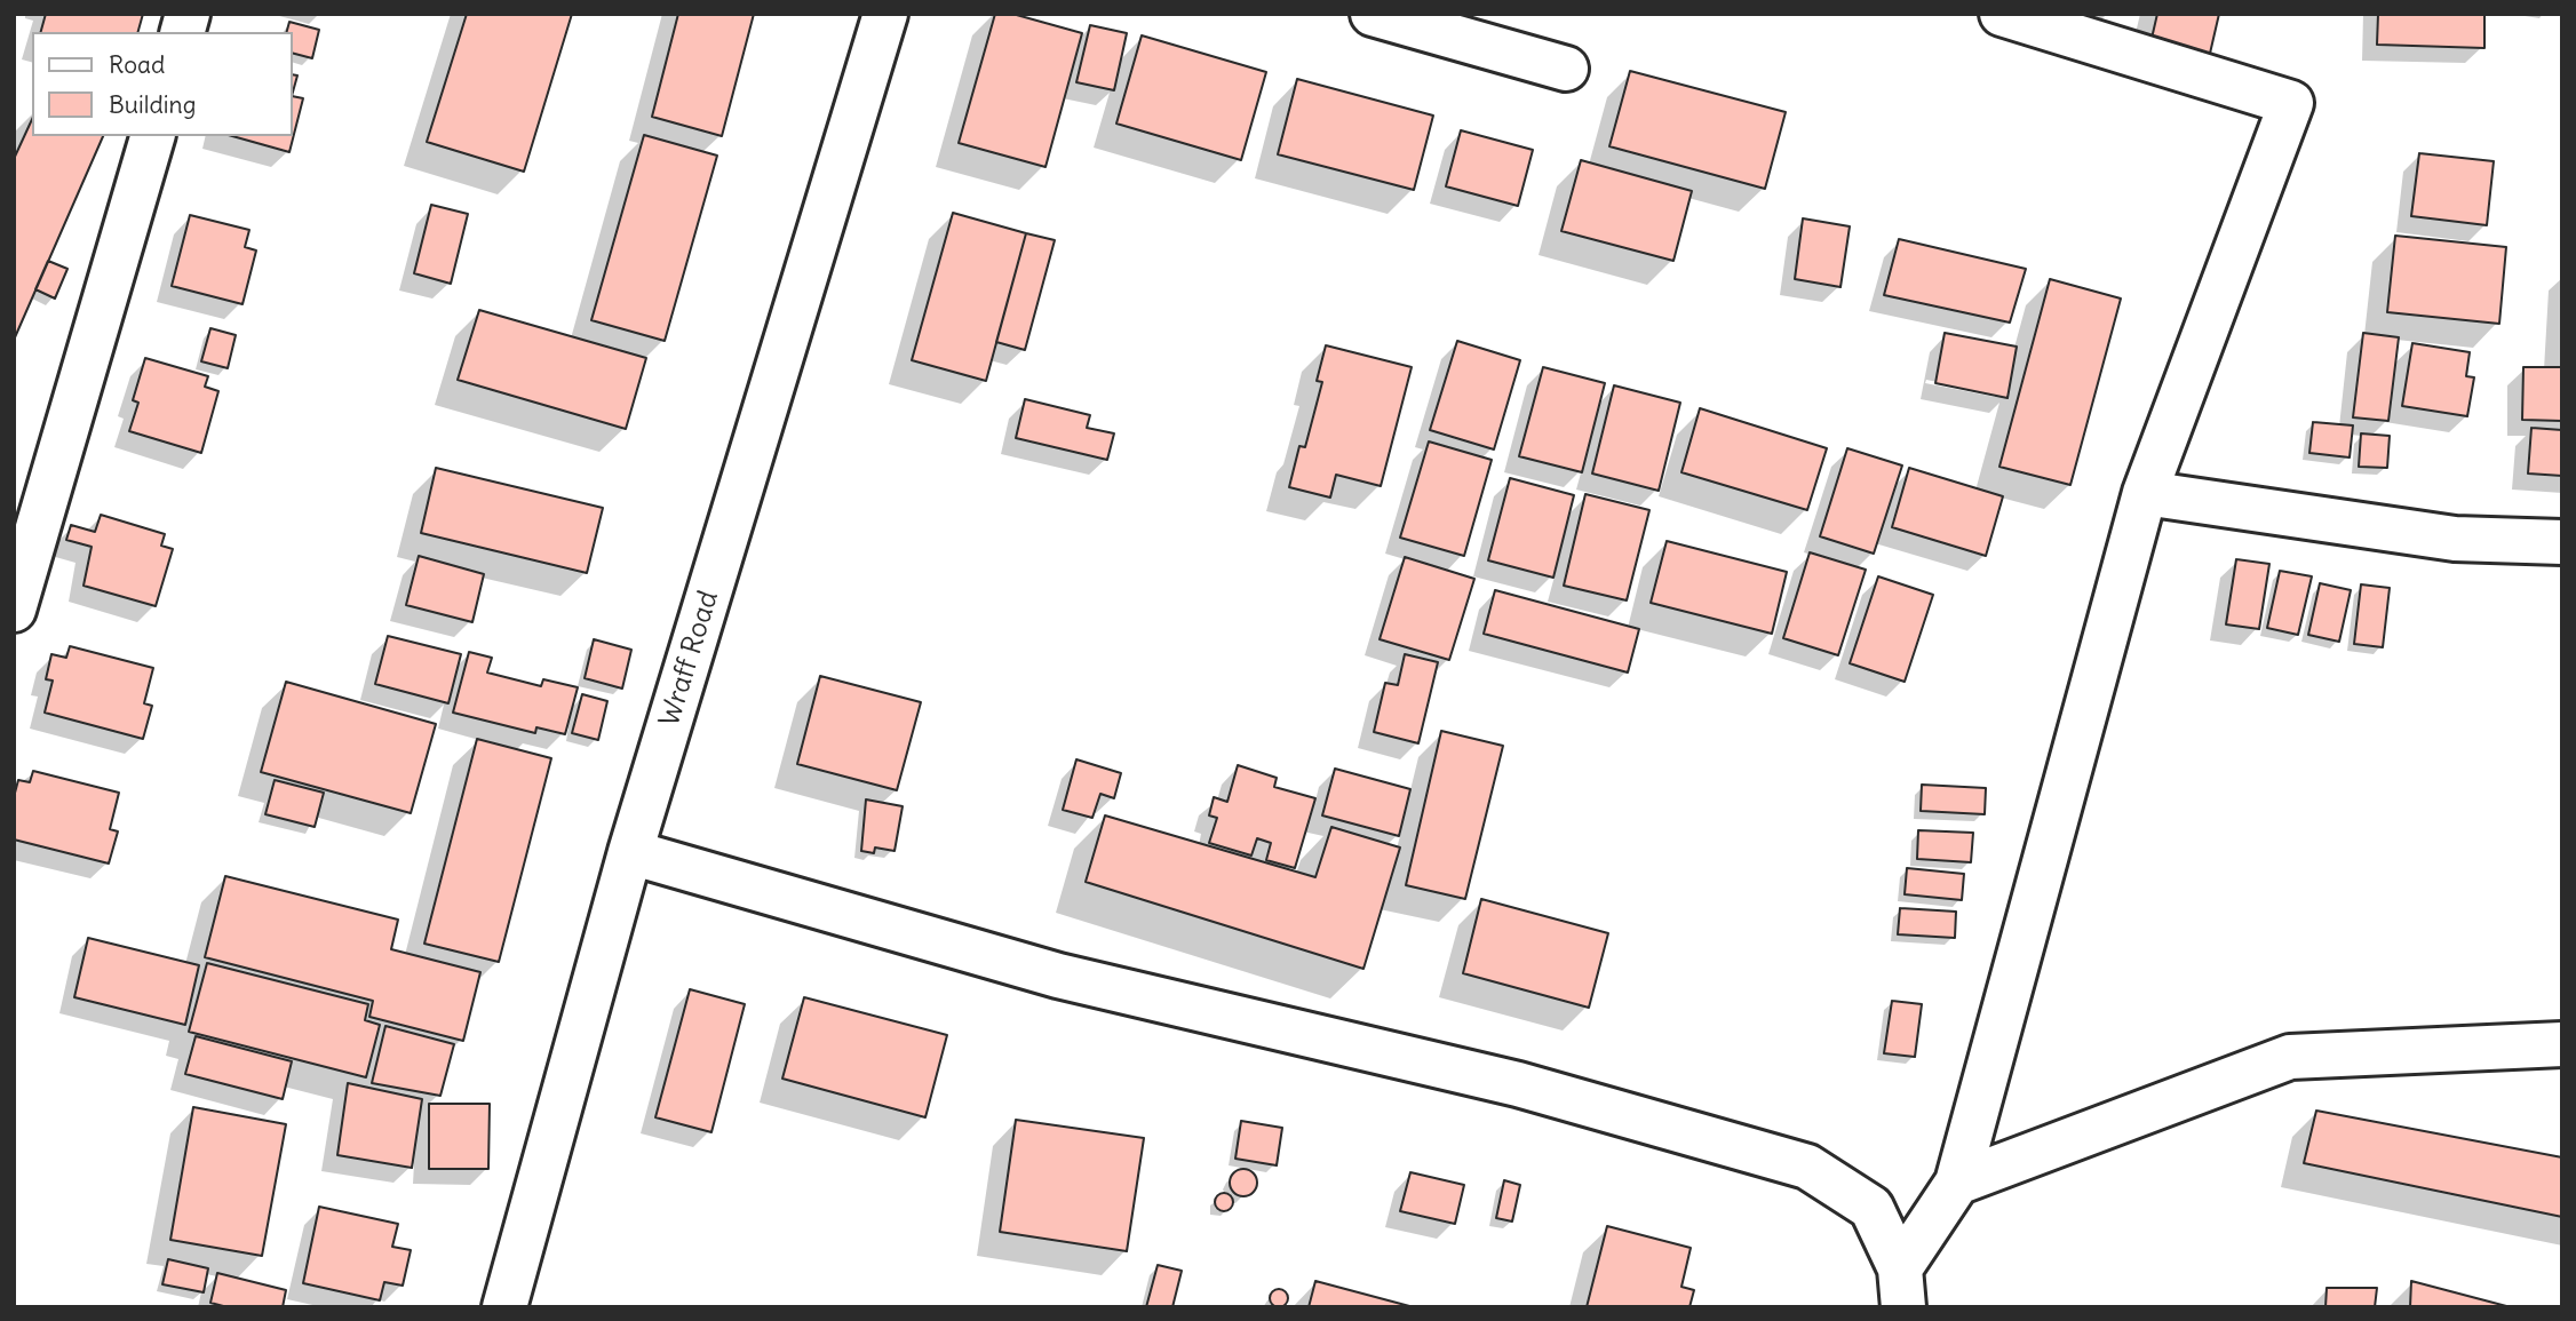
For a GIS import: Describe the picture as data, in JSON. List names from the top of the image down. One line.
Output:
{"streets":{"street":["Wraff Road"]},"legend":["Road","Building"]}
